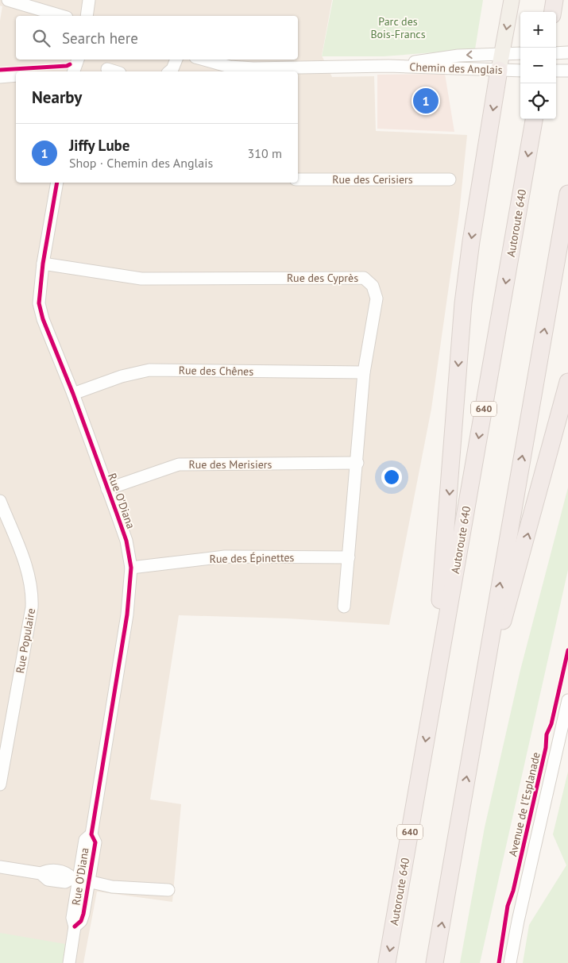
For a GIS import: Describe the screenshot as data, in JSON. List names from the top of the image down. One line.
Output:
{"streets":{"highway":["Autoroute 640","640"],"street":["Chemin des Anglais","Rue des Cerisiers","Rue des Cyprès","Rue des Chênes","Rue des Merisiers","Rue O'Diana","Rue des Épinettes","Rue Populaire","Avenue de l'Esplanade"]},"crossings":[["Rue des Cyprès","Rue des Chênes"],["Rue des Cyprès","Rue des Merisiers"],["Rue des Cyprès","Rue O'Diana"],["Rue des Cyprès","Rue des Épinettes"],["Rue des Chênes","Rue O'Diana"],["Rue des Merisiers","Rue O'Diana"],["Rue O'Diana","Rue des Épinettes"]],"parks":["Parc des Bois-Francs"],"page":{"map_buttons":["+","−"],"search":"Search here","heading":"Nearby","pins":"1","list":[{"mark":"1","name":"Jiffy Lube","note":"Shop · Chemin des Anglais","value":"310 m"}]}}
